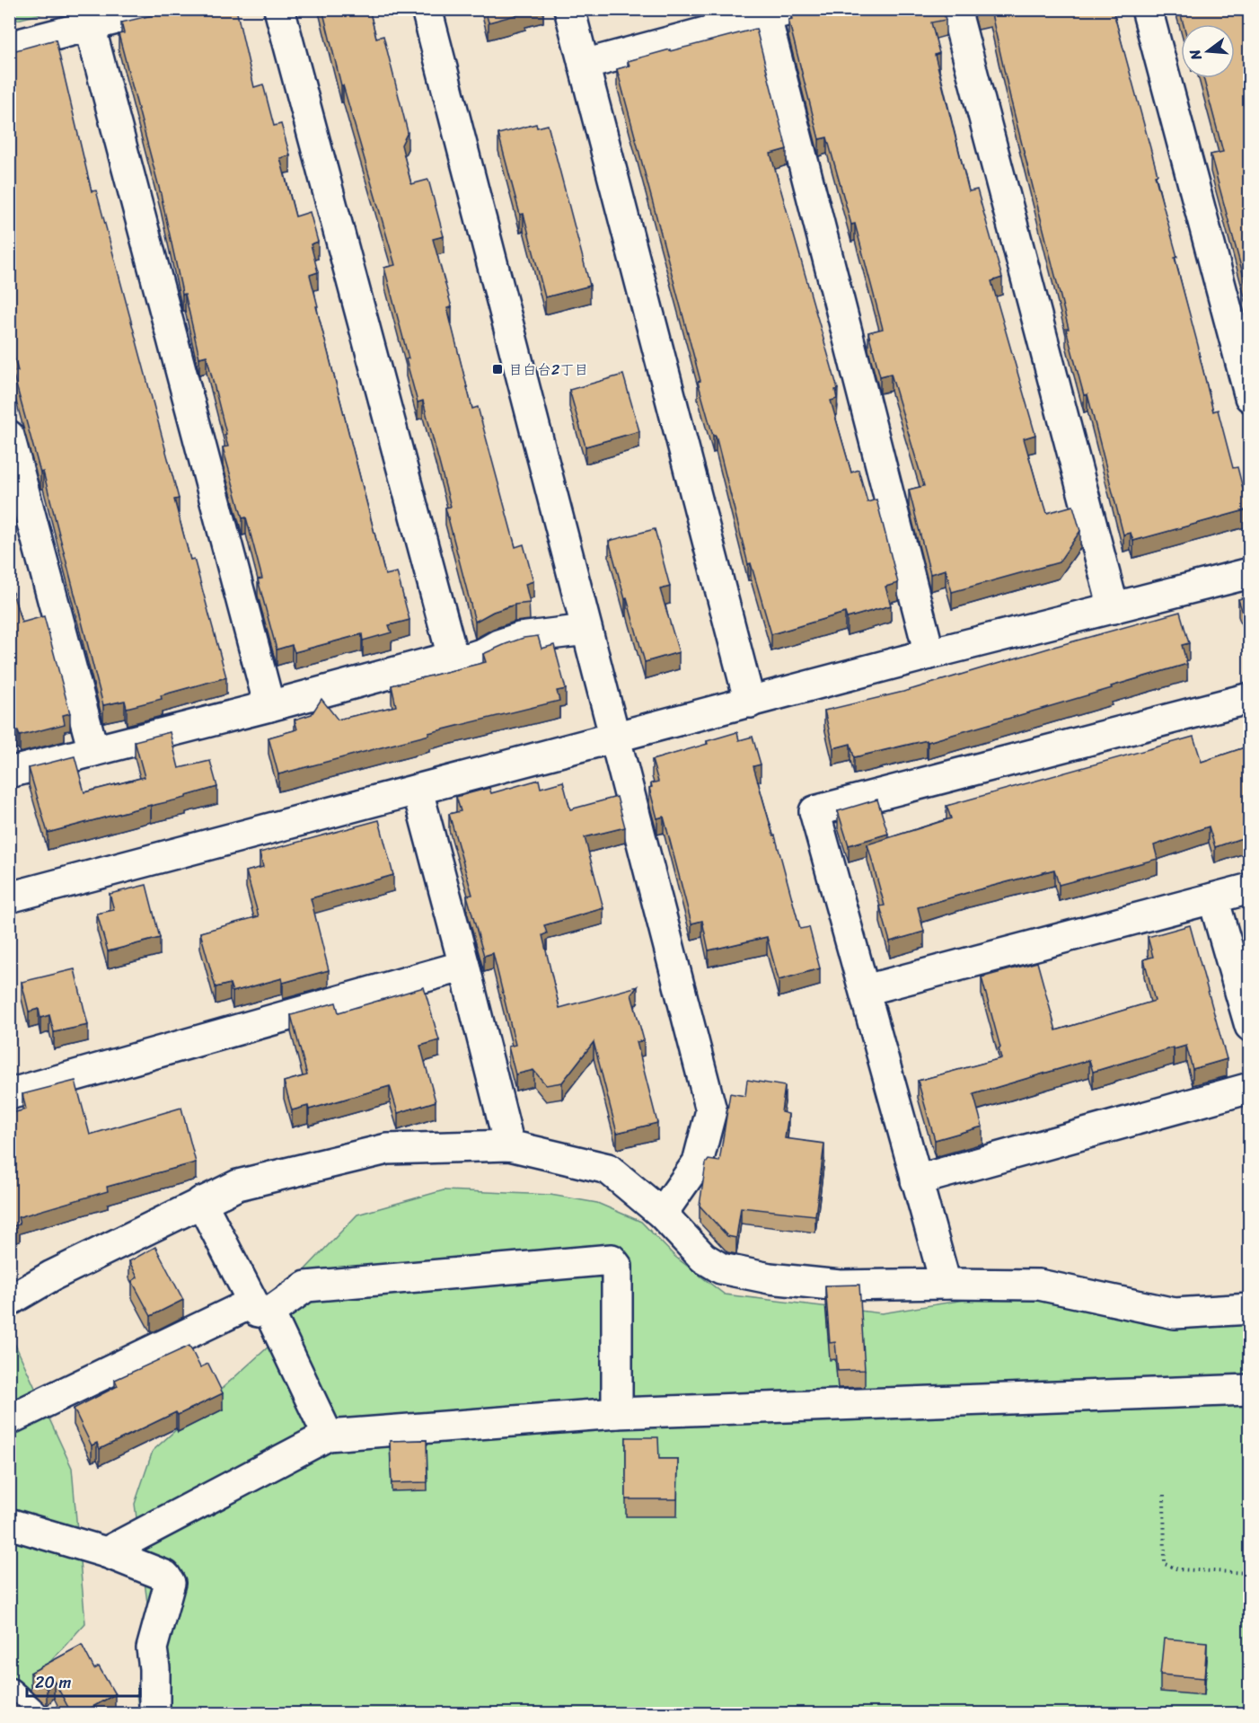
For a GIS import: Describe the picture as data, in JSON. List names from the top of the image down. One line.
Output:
{"places":{"transit":["目白台2丁目"]},"scale_bar":"20 m","north":"left"}
